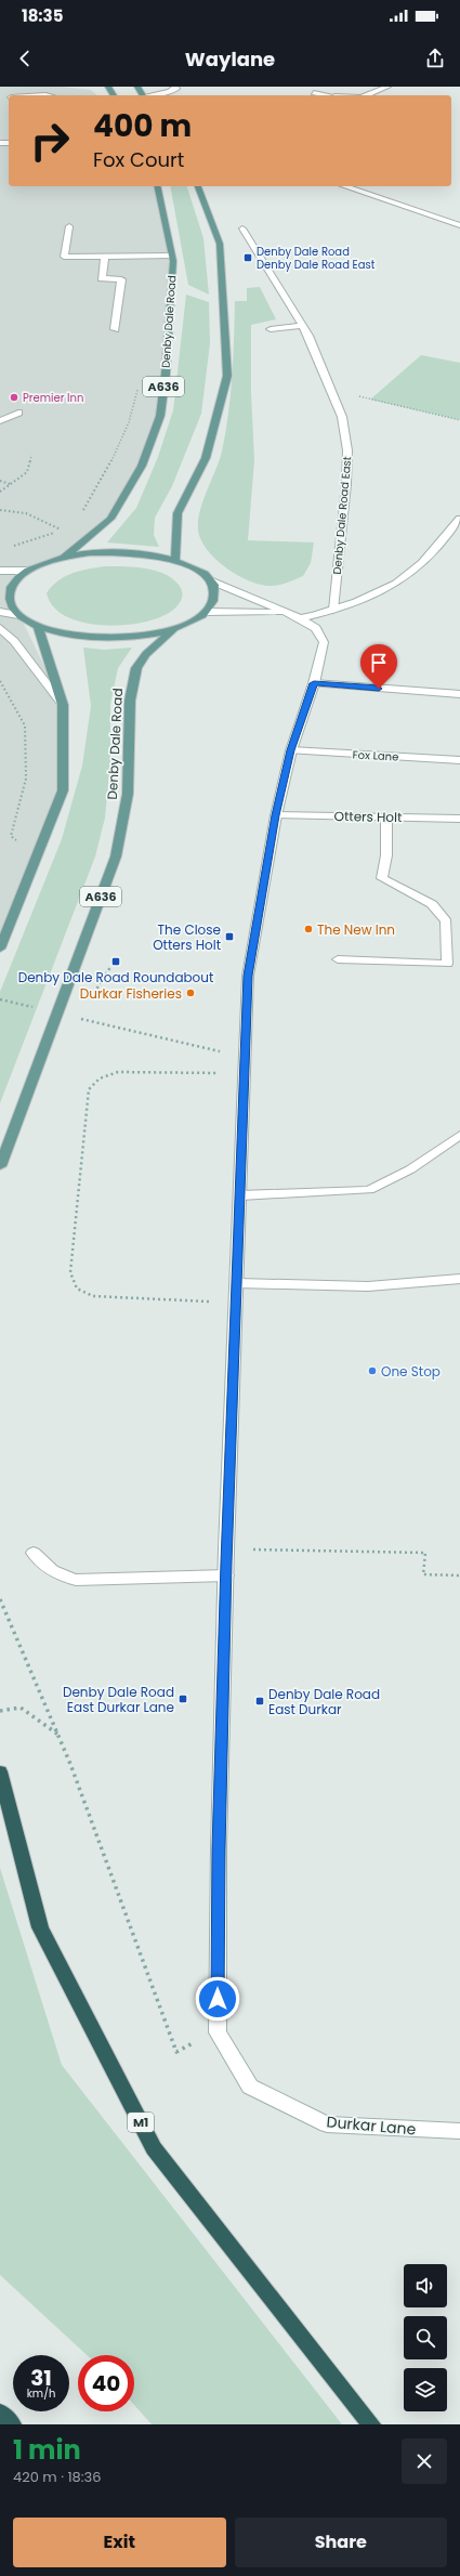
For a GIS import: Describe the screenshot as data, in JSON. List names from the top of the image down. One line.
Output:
{"streets":{"highway":["M1"],"main road":["Denby Dale Road","A636"],"street":["Denby Dale Road East","Fox Lane","Otters Holt","Durkar Lane"]},"places":{"transit":["Denby Dale Road Denby Dale Road East","The Close Otters Holt","Denby Dale Road Roundabout","Denby Dale Road East Durkar Lane","Denby Dale Road East Durkar"],"other":["Premier Inn","The New Inn","Durkar Fisheries","One Stop"]},"page":{"status":"18:35","header":"Waylane","turn":["400 m","Fox Court"],"speed":"31 km/h","limit":"40","heading":["1 min","420 m · 18:36"],"buttons":["Exit","Share"]}}
